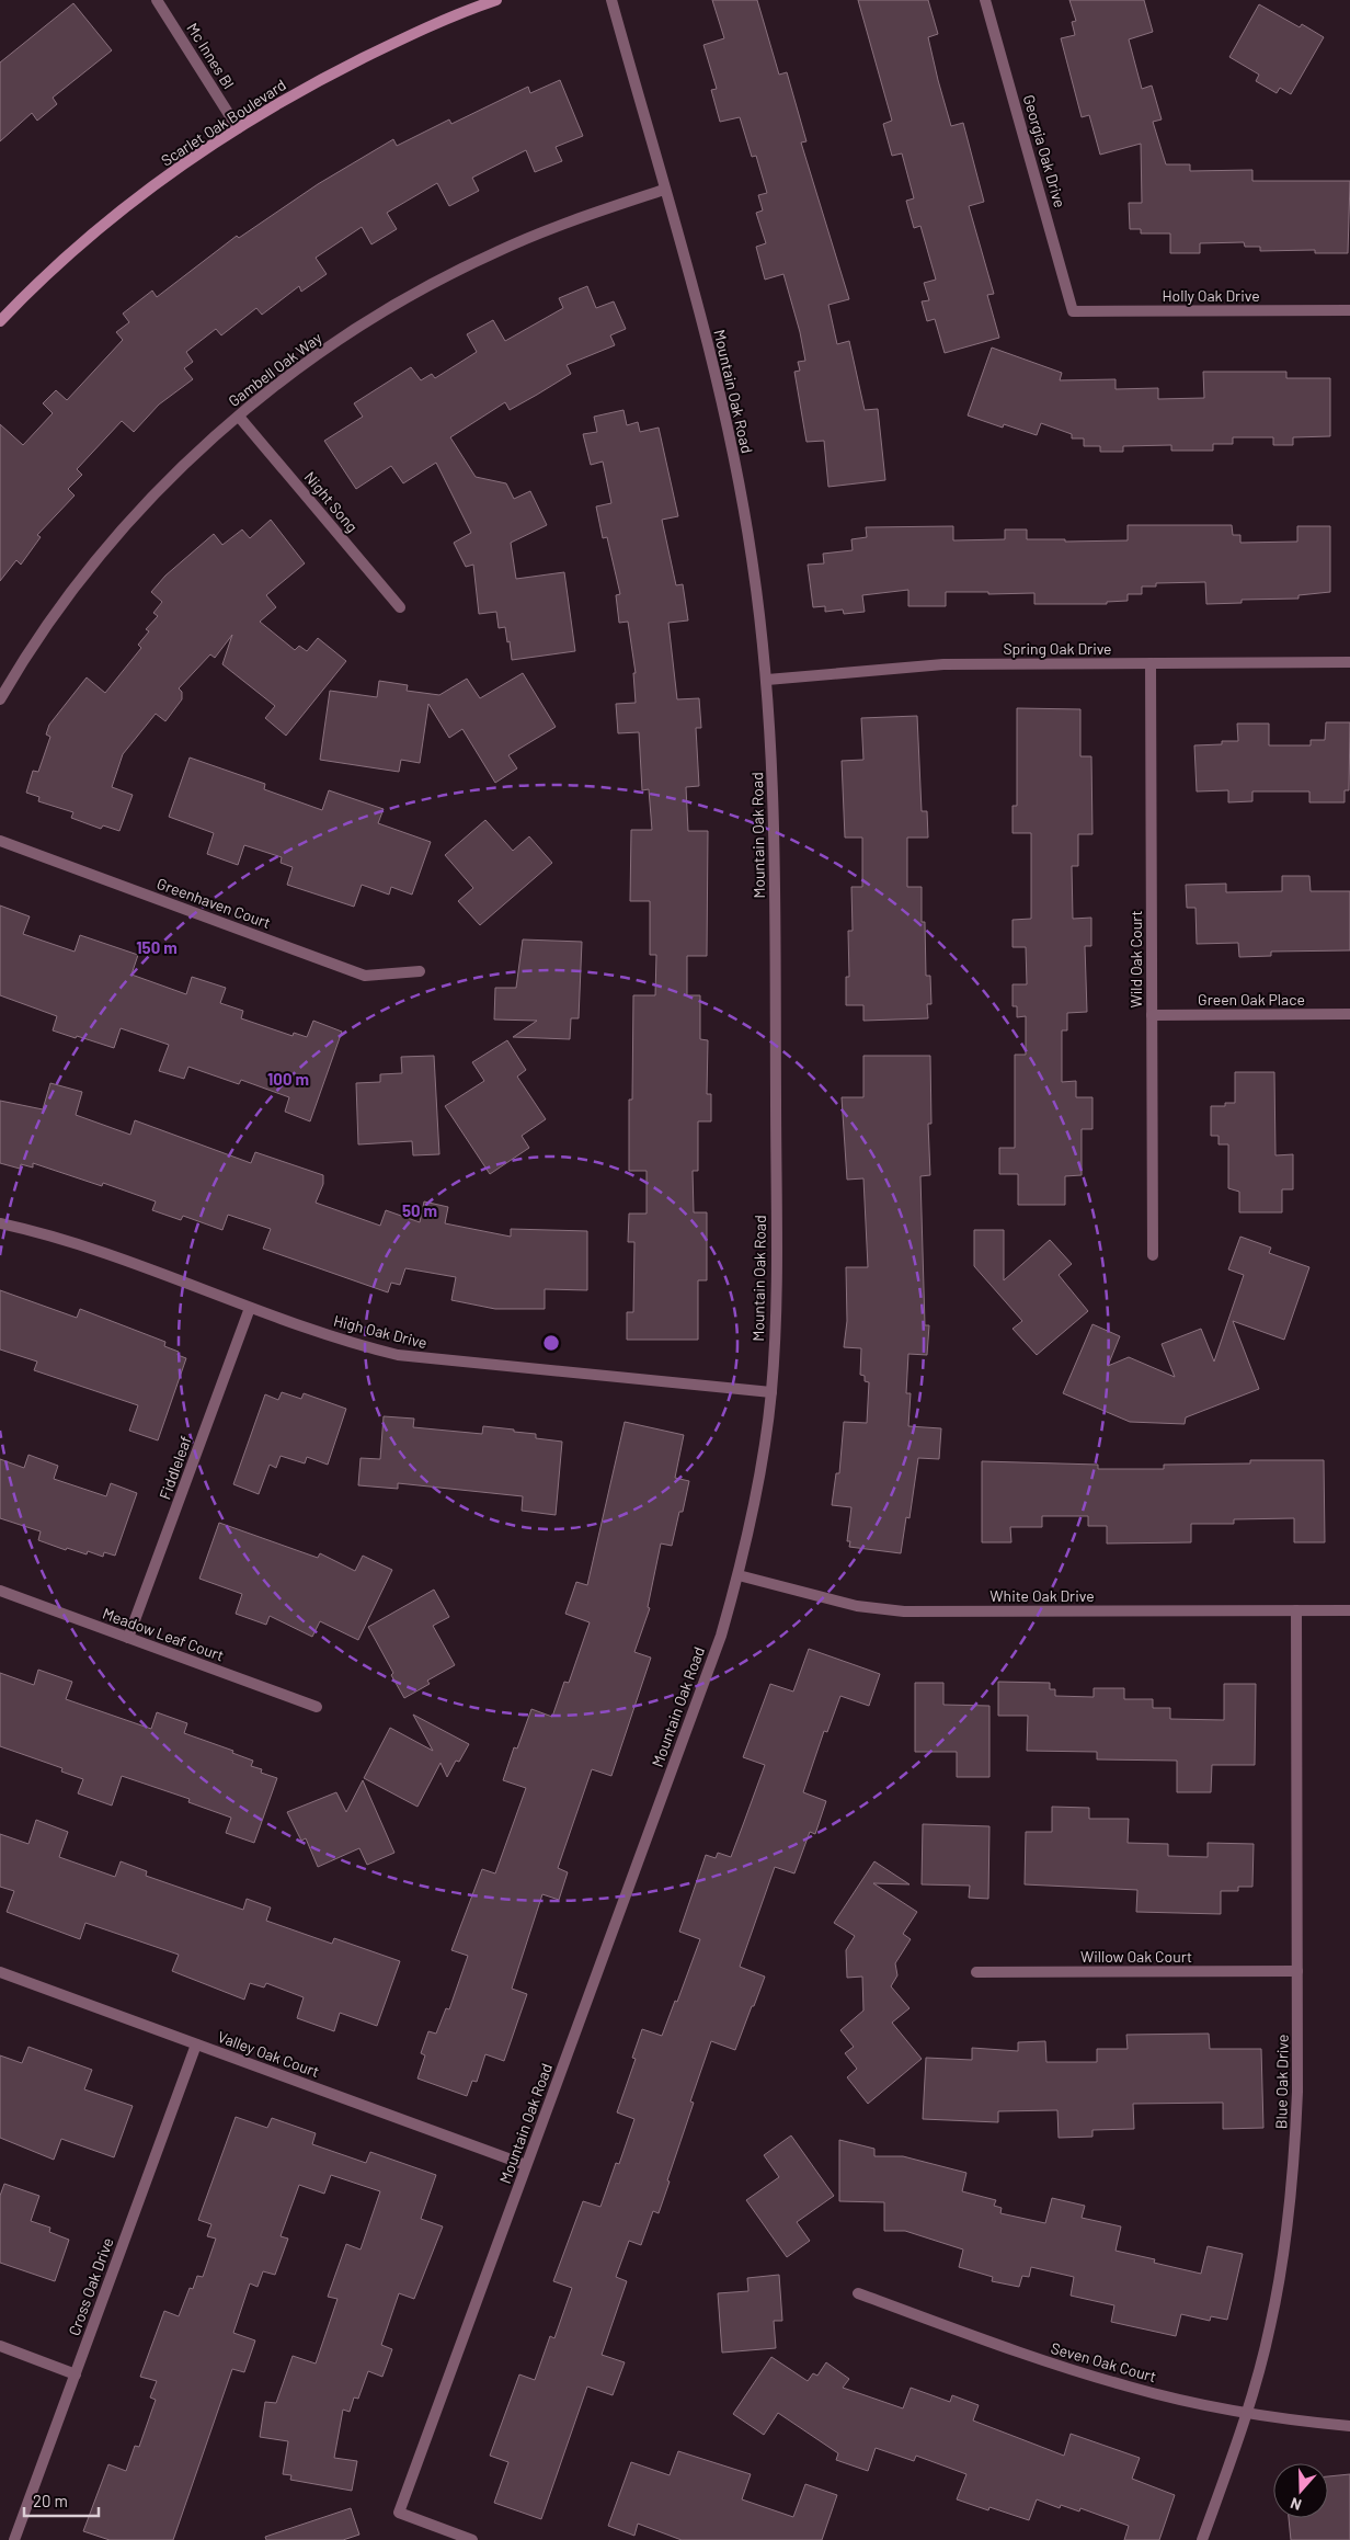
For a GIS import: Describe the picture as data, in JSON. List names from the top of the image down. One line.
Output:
{"streets":{"street":["Mc Innes Bl","Scarlet Oak Boulevard","Georgia Oak Drive","Holly Oak Drive","Gambell Oak Way","Mountain Oak Road","Night Song","Spring Oak Drive","Greenhaven Court","Wild Oak Court","Green Oak Place","High Oak Drive","Fiddleleaf","White Oak Drive","Meadow Leaf Court","Willow Oak Court","Valley Oak Court","Blue Oak Drive","Cross Oak Drive","Seven Oak Court"]},"crossings":[["Mc Innes Bl","Scarlet Oak Boulevard"],["Georgia Oak Drive","Holly Oak Drive"],["Gambell Oak Way","Mountain Oak Road"],["Gambell Oak Way","Night Song"],["Mountain Oak Road","Spring Oak Drive"],["Mountain Oak Road","High Oak Drive"],["Mountain Oak Road","White Oak Drive"],["Mountain Oak Road","Valley Oak Court"],["Spring Oak Drive","Wild Oak Court"],["Wild Oak Court","Green Oak Place"],["High Oak Drive","Fiddleleaf"],["Fiddleleaf","Meadow Leaf Court"],["White Oak Drive","Blue Oak Drive"],["Willow Oak Court","Blue Oak Drive"],["Valley Oak Court","Cross Oak Drive"],["Blue Oak Drive","Seven Oak Court"]],"scale_bar":"20 m","north":"bottom","rings":["150 m","100 m","50 m"]}
